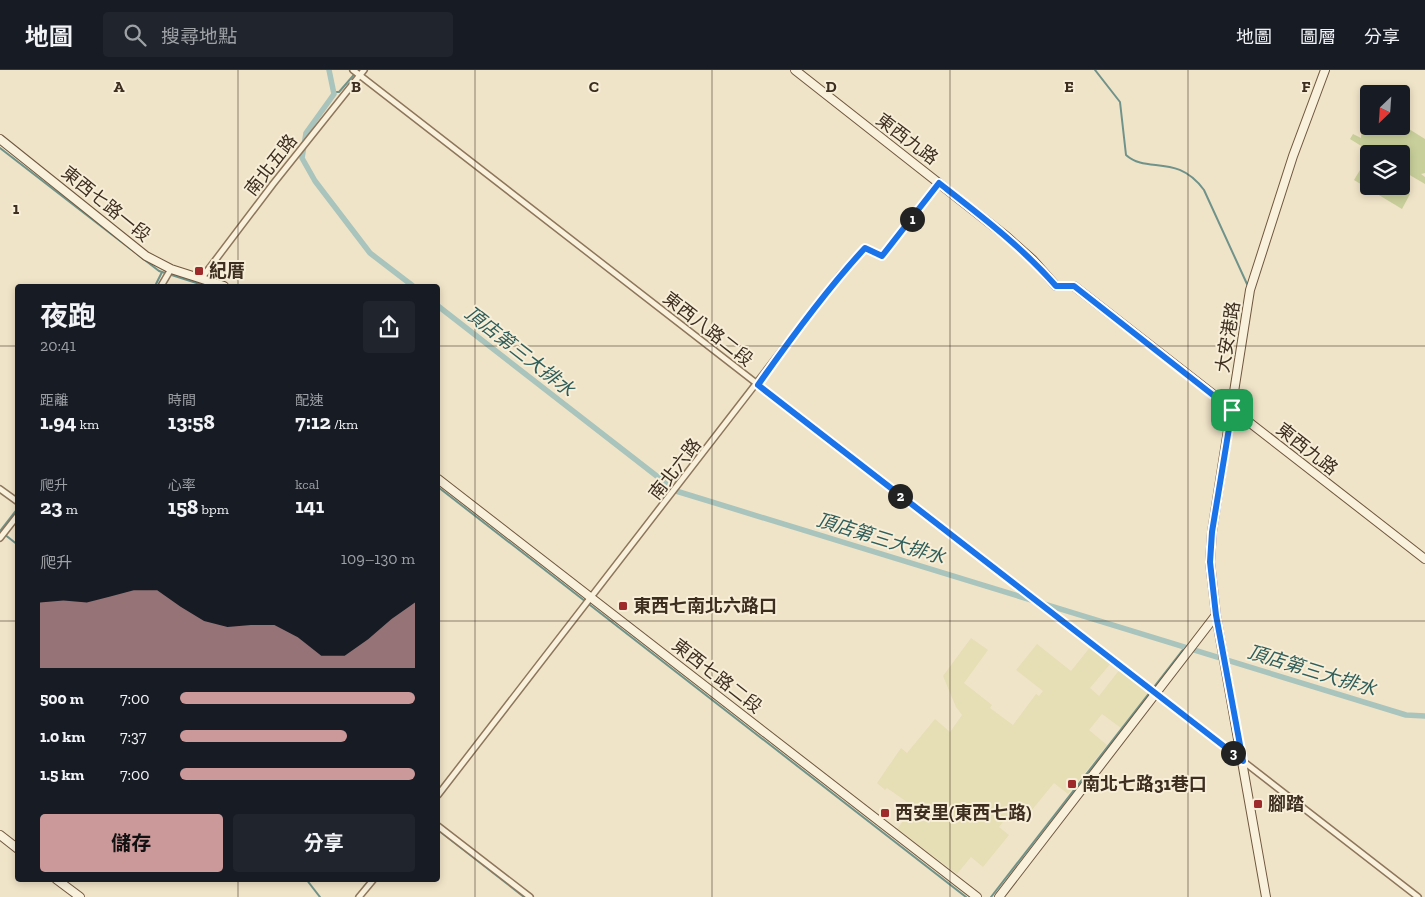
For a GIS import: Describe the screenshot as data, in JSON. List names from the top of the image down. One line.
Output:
{"streets":{"street":["東西九路","南北五路","東西七路一段","東西八路二段","大安港路","南北六路","東西七路二段"]},"crossings":[["東西九路","大安港路"],["東西九路","南北六路"],["南北五路","東西七路一段"],["南北五路","東西八路二段"],["東西八路二段","大安港路"],["東西八路二段","南北六路"],["南北六路","東西七路二段"]],"water":["頂店第三大排水"],"places":{"transit":["紀厝","東西七南北六路口","南北七路31巷口","腳踏","西安里(東西七路)"]},"north":"bottom left","page":{"header":"地圖","search":"搜尋地點","nav":["地圖","圖層","分享"],"pins":["1","2","3"],"heading":["夜跑","20:41"],"stats":[["距離","1.94 km"],["時間","13:58"],["配速","7:12 /km"],["爬升","23 m"],["心率","158 bpm"],["kcal","141"]],"chart":["爬升","109–130 m"],"list":[{"name":"500 m","note":"7:00"},{"name":"1.0 km","note":"7:37"},{"name":"1.5 km","note":"7:00"}],"buttons":["儲存","分享"]},"grid":{"columns":["A","B","C","D","E","F"],"rows":["1"]}}
